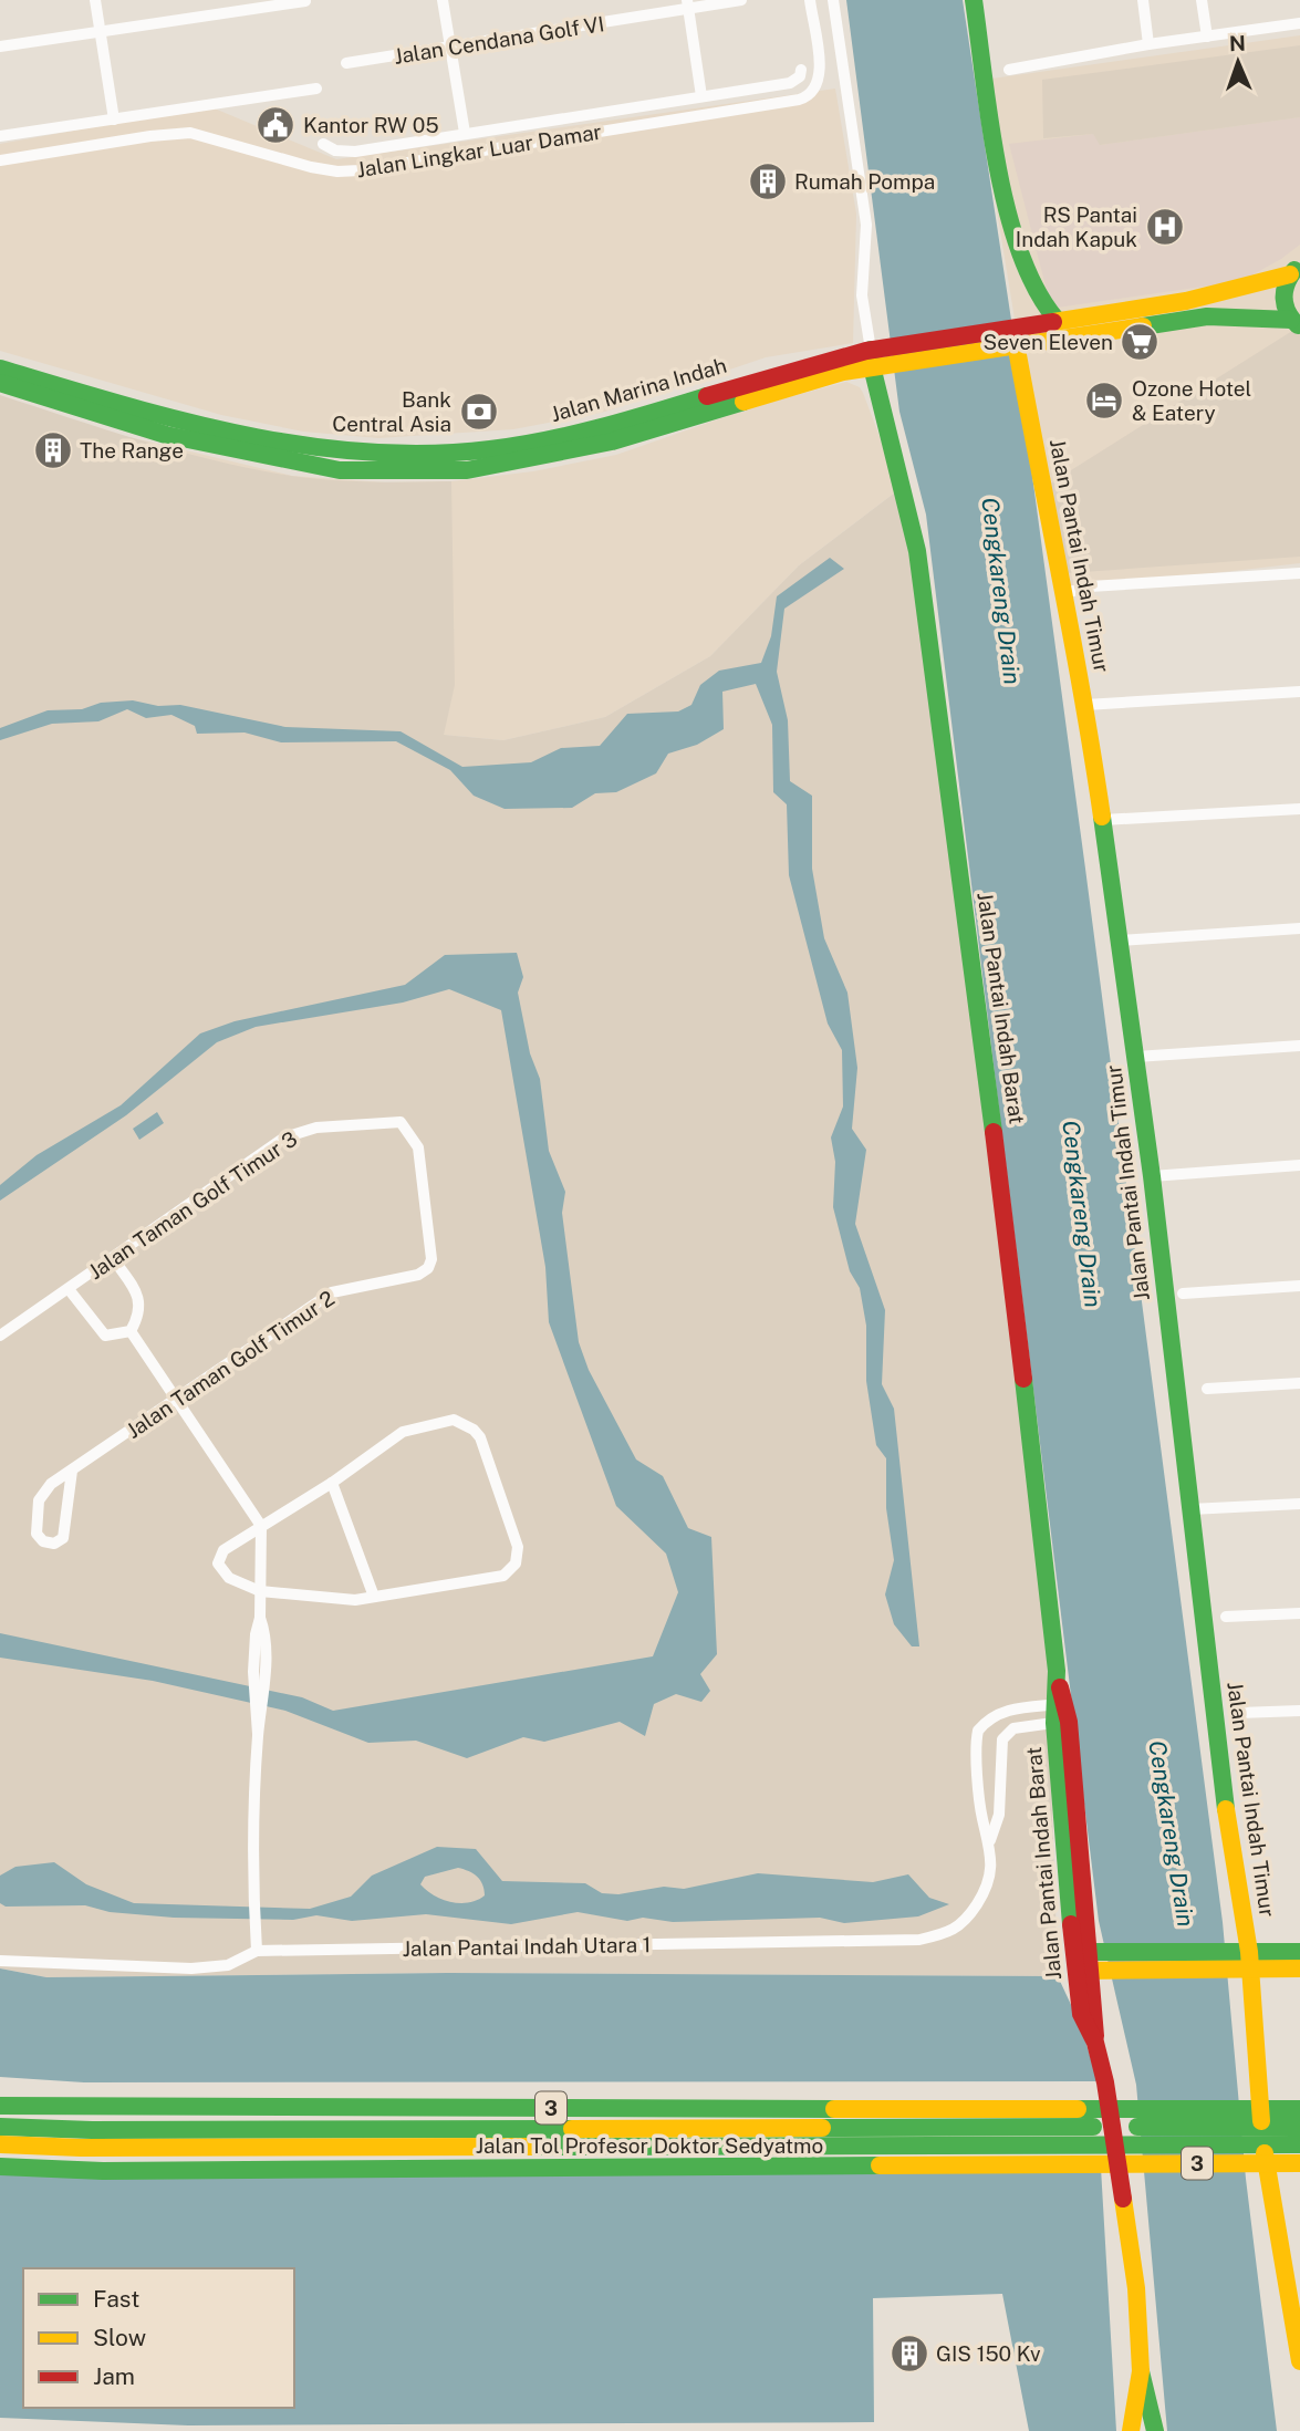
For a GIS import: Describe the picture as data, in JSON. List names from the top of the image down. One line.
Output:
{"streets":{"main road":["Jalan Marina Indah","Jalan Pantai Indah Timur","Jalan Pantai Indah Barat","3","Jalan Tol Profesor Doktor Sedyatmo"],"street":["Jalan Cendana Golf VI","Jalan Lingkar Luar Damar","Jalan Taman Golf Timur 3","Jalan Taman Golf Timur 2","Jalan Pantai Indah Utara 1"]},"crossings":[["Jalan Marina Indah","Jalan Pantai Indah Timur"],["Jalan Marina Indah","Jalan Pantai Indah Barat"],["Jalan Pantai Indah Barat","Jalan Pantai Indah Utara 1"],["Jalan Taman Golf Timur 3","Jalan Taman Golf Timur 2"]],"water":["Cengkareng Drain"],"places":{"public building":["Kantor RW 05"],"building":["Rumah Pompa","The Range","GIS 150 Kv"],"hospital":["RS Pantai Indah Kapuk"],"supermarket":["Seven Eleven"],"hotel":["Ozone Hotel & Eatery"],"bank":["Bank Central Asia"]},"legend":["Fast","Slow","Jam"],"north":"top"}
